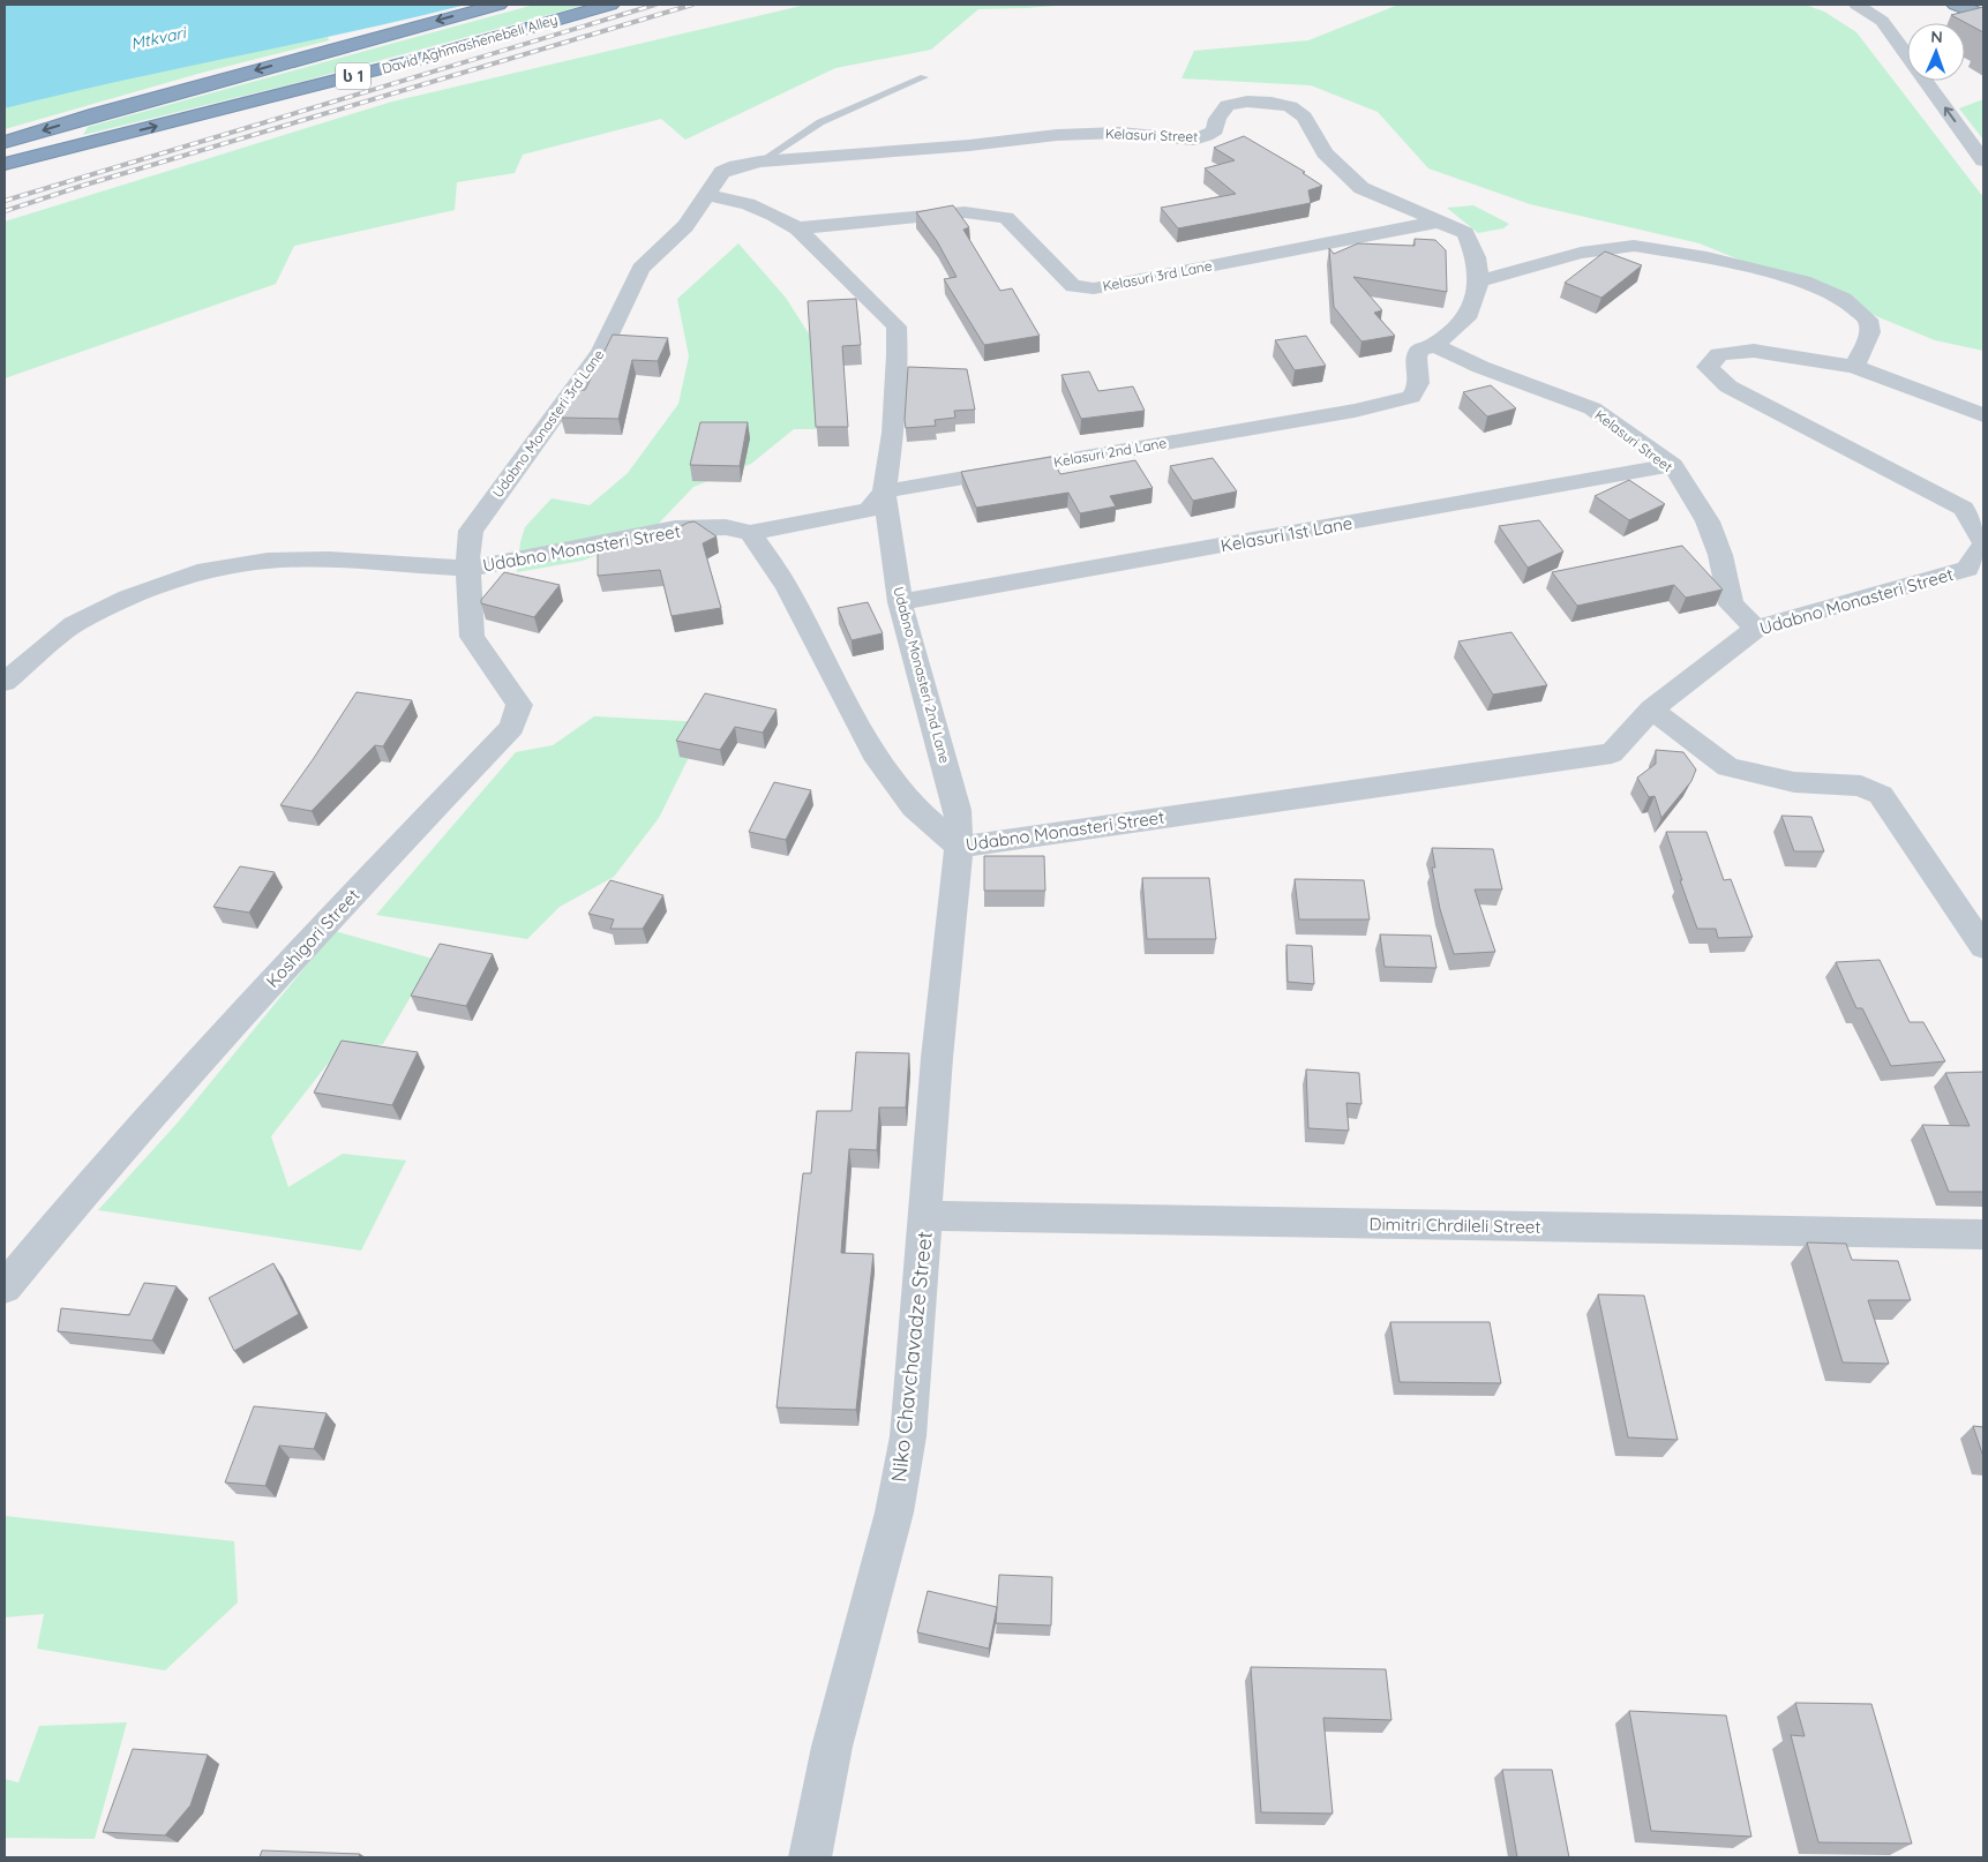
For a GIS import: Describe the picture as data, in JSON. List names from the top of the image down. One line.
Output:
{"streets":{"highway":["David Aghmashenebeli Alley","ს 1"],"street":["Kelasuri Street","Kelasuri 3rd Lane","Udabno Monasteri 3rd Lane","Kelasuri 2nd Lane","Kelasuri 1st Lane","Udabno Monasteri Street","Udabno Monasteri 2nd Lane","Koshigori Street","Dimitri Chrdileli Street","Niko Chavchavadze Street"]},"crossings":[["Kelasuri Street","Kelasuri 3rd Lane"],["Kelasuri Street","Udabno Monasteri 3rd Lane"],["Kelasuri Street","Kelasuri 2nd Lane"],["Kelasuri Street","Kelasuri 1st Lane"],["Kelasuri Street","Udabno Monasteri Street"],["Kelasuri 3rd Lane","Udabno Monasteri 2nd Lane"],["Udabno Monasteri 3rd Lane","Udabno Monasteri Street"],["Udabno Monasteri 3rd Lane","Udabno Monasteri 2nd Lane"],["Udabno Monasteri 3rd Lane","Koshigori Street"],["Kelasuri 2nd Lane","Udabno Monasteri 2nd Lane"],["Kelasuri 1st Lane","Udabno Monasteri 2nd Lane"],["Udabno Monasteri Street","Udabno Monasteri 2nd Lane"],["Udabno Monasteri Street","Koshigori Street"],["Udabno Monasteri Street","Niko Chavchavadze Street"],["Udabno Monasteri 2nd Lane","Niko Chavchavadze Street"],["Dimitri Chrdileli Street","Niko Chavchavadze Street"]],"water":["Mtkvari"],"north":"top"}
